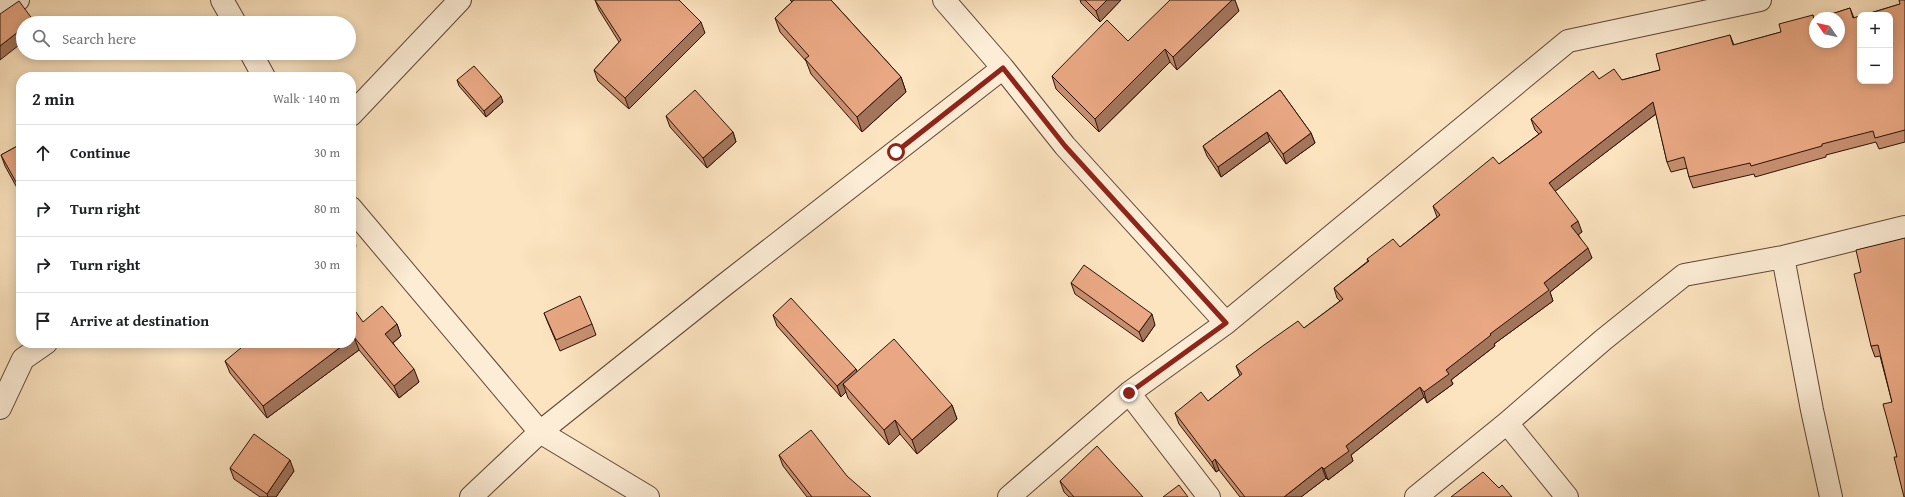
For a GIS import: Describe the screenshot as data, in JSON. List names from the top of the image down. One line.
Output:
{"north":"top left","page":{"map_buttons":["+","−"],"search":"Search here","heading":["2 min","Walk · 140 m"],"list":[["Continue","30 m"],["Turn right","80 m"],["Turn right","30 m"],"Arrive at destination"]}}
